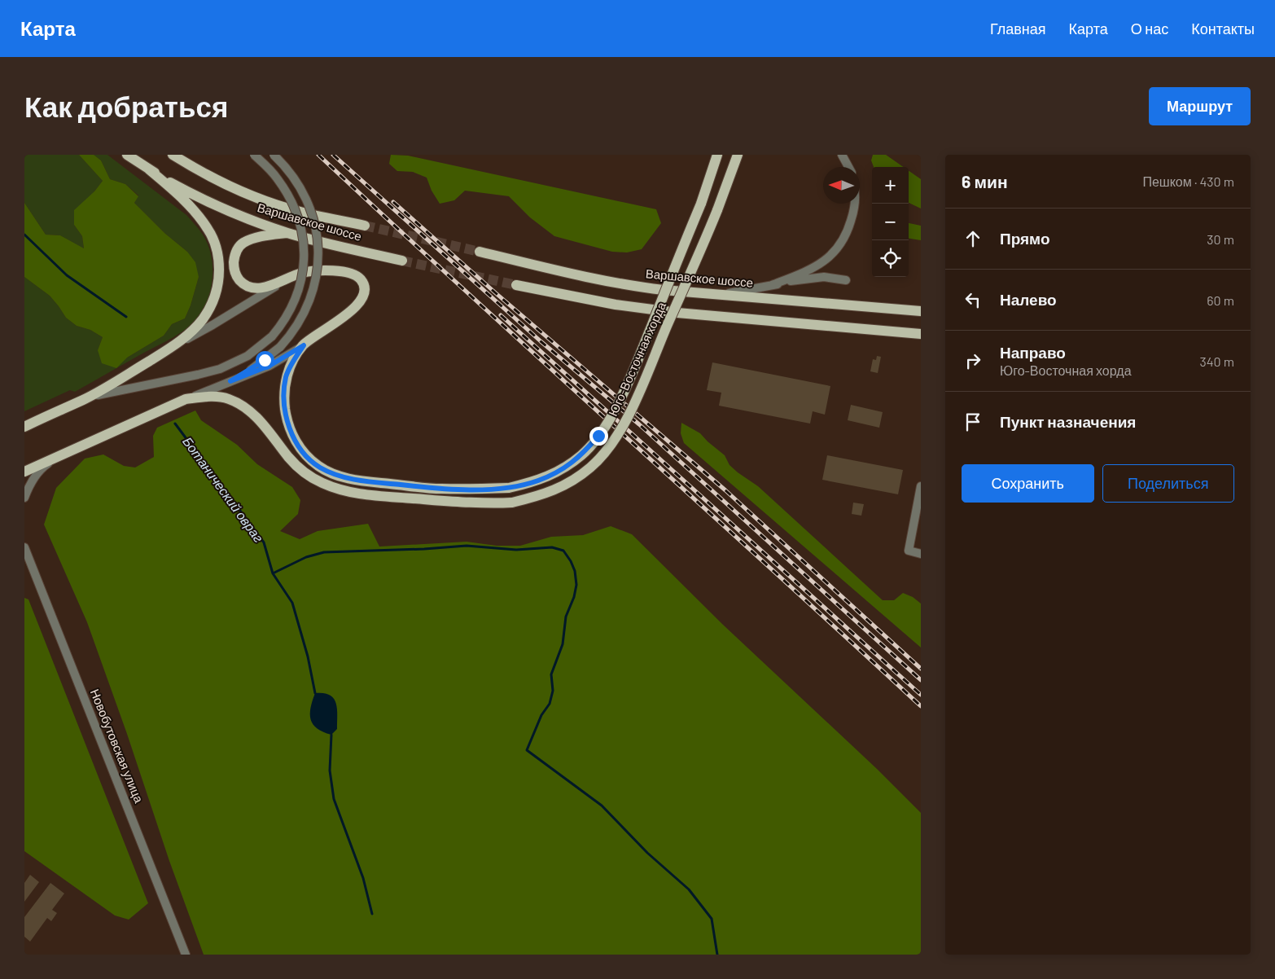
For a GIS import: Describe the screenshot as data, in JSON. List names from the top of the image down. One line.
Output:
{"streets":{"main road":["Варшавское шоссе","Юго-Восточная хорда"],"street":["Новобутовская улица"]},"crossings":[["Варшавское шоссе","Юго-Восточная хорда"]],"water":["Ботанический овраг"],"north":"left","page":{"header":"Карта","nav":["Главная","Карта","О нас","Контакты"],"buttons":["Маршрут",["Сохранить","Поделиться"]],"title":"Как добраться","heading":["6 мин","Пешком · 430 m"],"map_buttons":["+","−"],"list":[["Прямо","30 m"],["Налево","60 m"],["Направо","Юго-Восточная хорда","340 m"],"Пункт назначения"]}}
